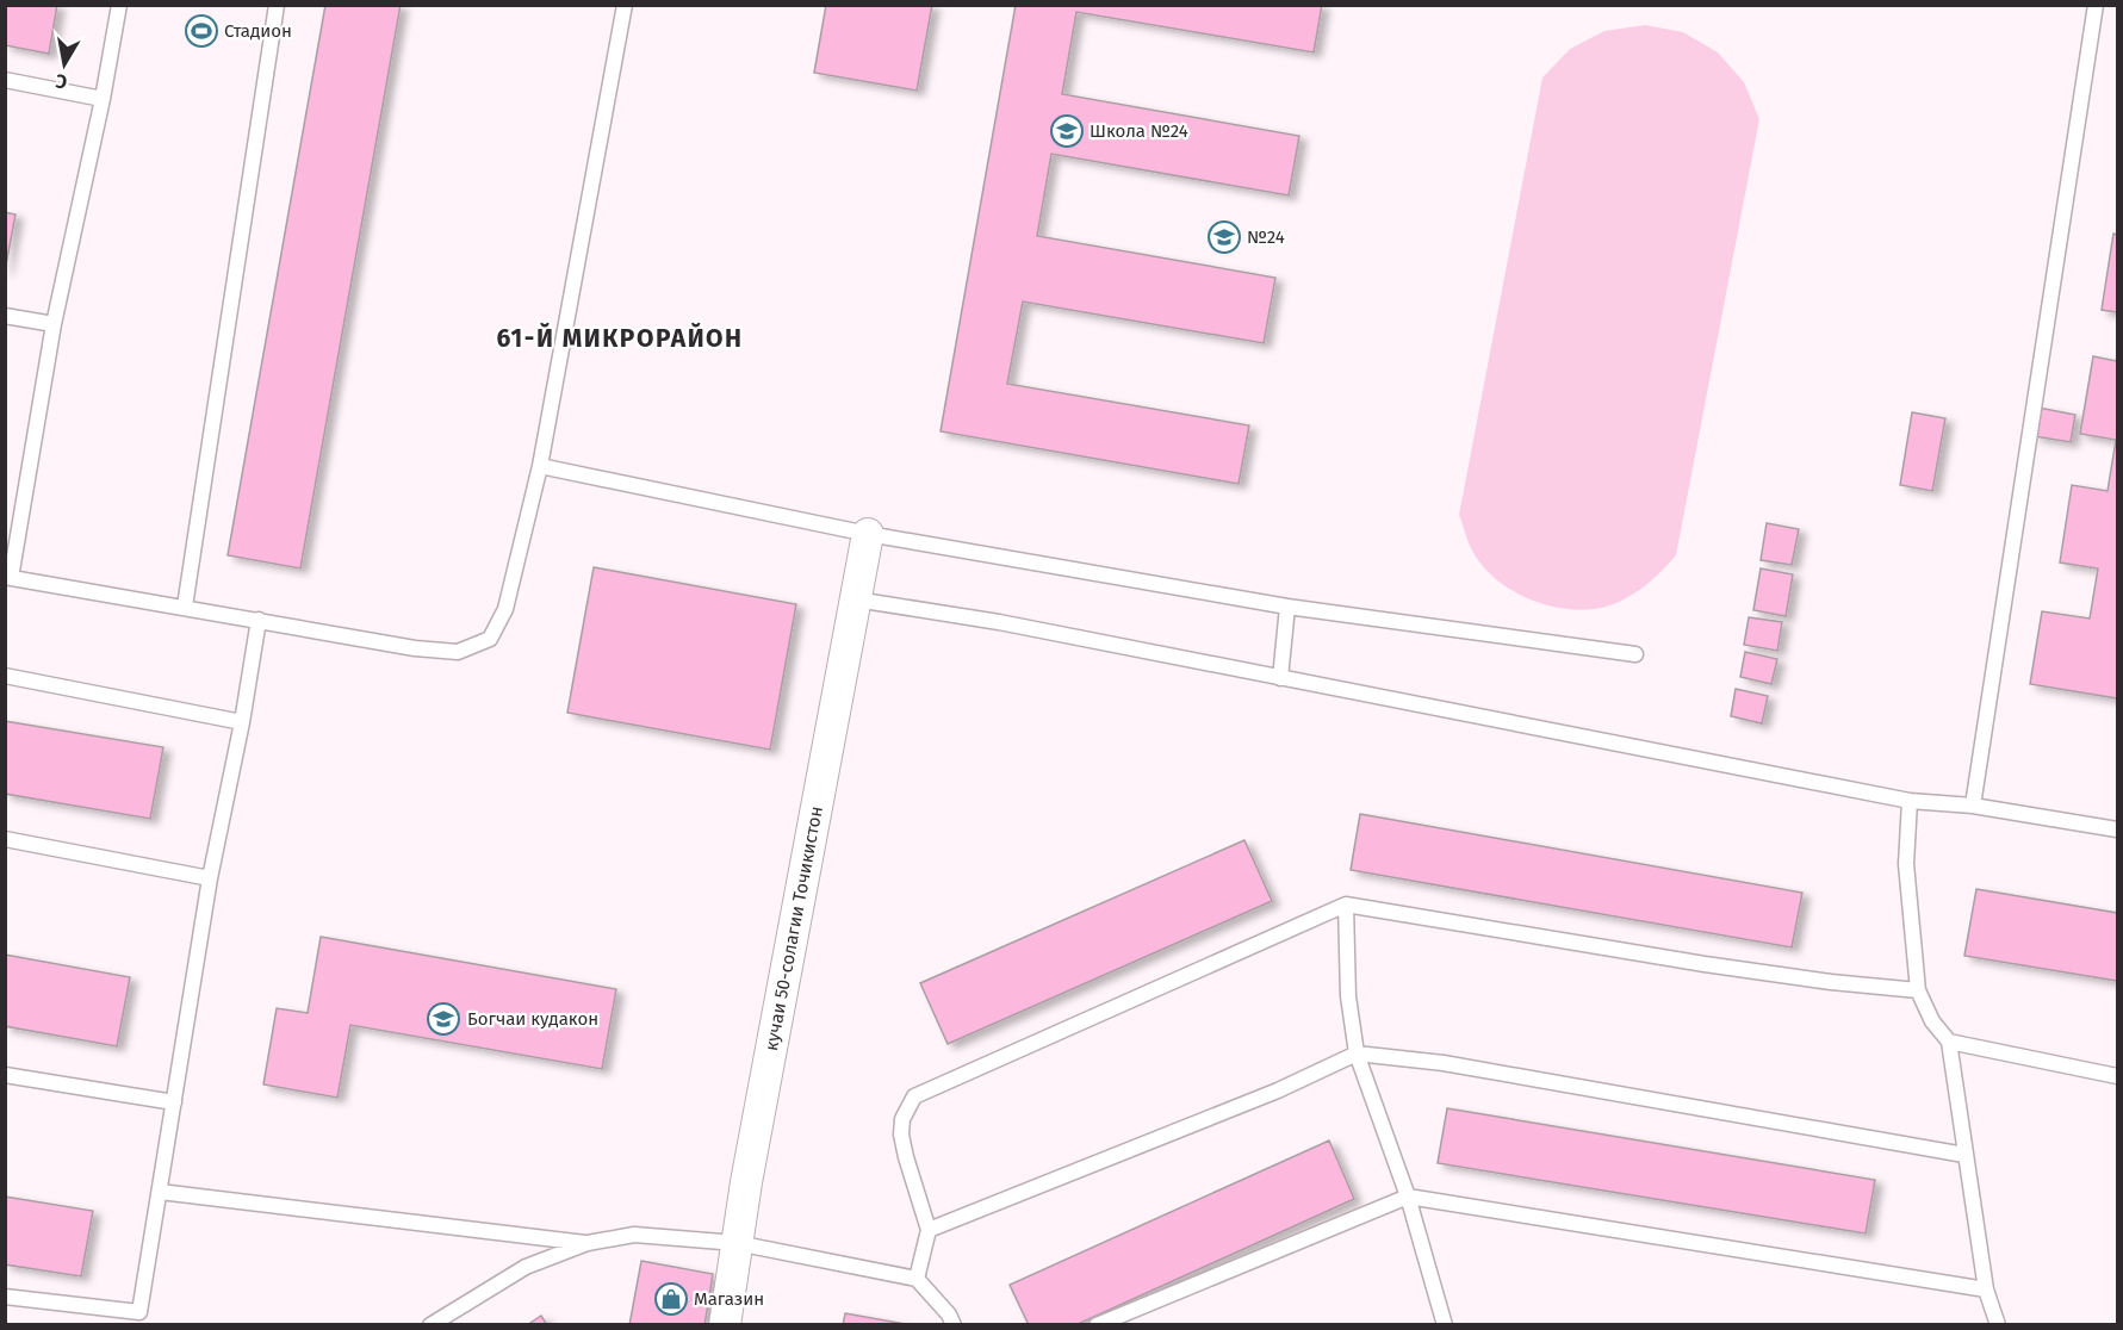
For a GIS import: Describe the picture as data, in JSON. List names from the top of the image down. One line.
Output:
{"streets":{"street":["кучаи 50-солагии Точикистон"]},"districts":["61-Й МИКРОРАЙОН"],"places":{"sports":["Стадион"],"school or university":["Школа №24","№24","Богчаи кудакон"],"shop":["Магазин"]},"north":"bottom"}
